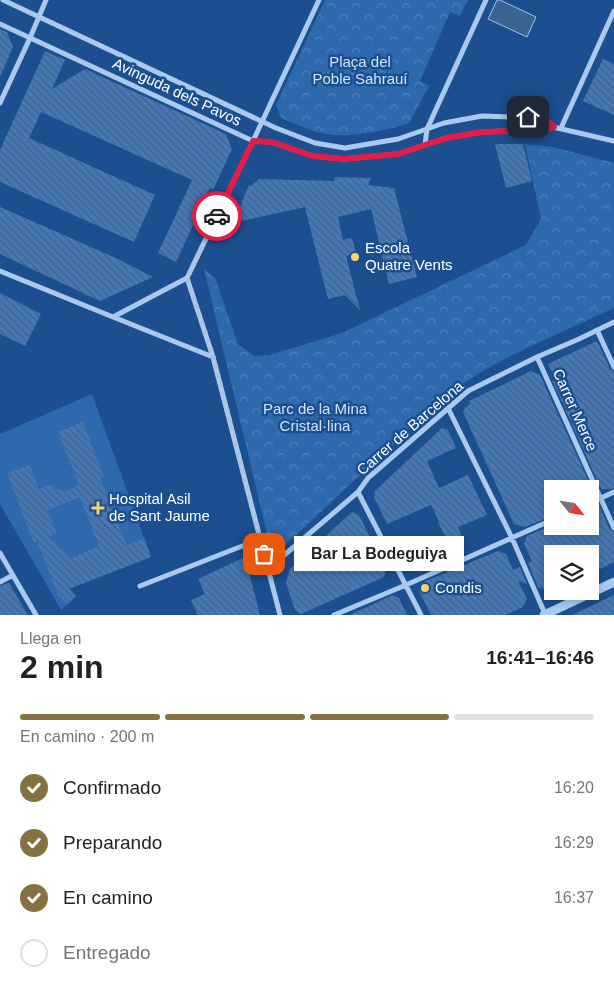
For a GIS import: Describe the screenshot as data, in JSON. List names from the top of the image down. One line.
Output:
{"streets":{"street":["Avinguda dels Pavos","Carrer Merce","Carrer de Barcelona"]},"crossings":[["Carrer Merce","Carrer de Barcelona"]],"parks":["Plaça del Poble Sahrauí","Parc de la Mina Cristal·lina"],"places":{"other":["Escola Quatre Vents","Bar La Bodeguiya","Condis"],"health":["Hospital Asil de Sant Jaume"]},"north":"bottom right","page":{"bubble":"Bar La Bodeguiya","heading":["2 min","Llega en","16:41–16:46"],"bar":"En camino · 200 m","list":[["Confirmado","16:20"],["Preparando","16:29"],["En camino","16:37"],"Entregado"]}}
